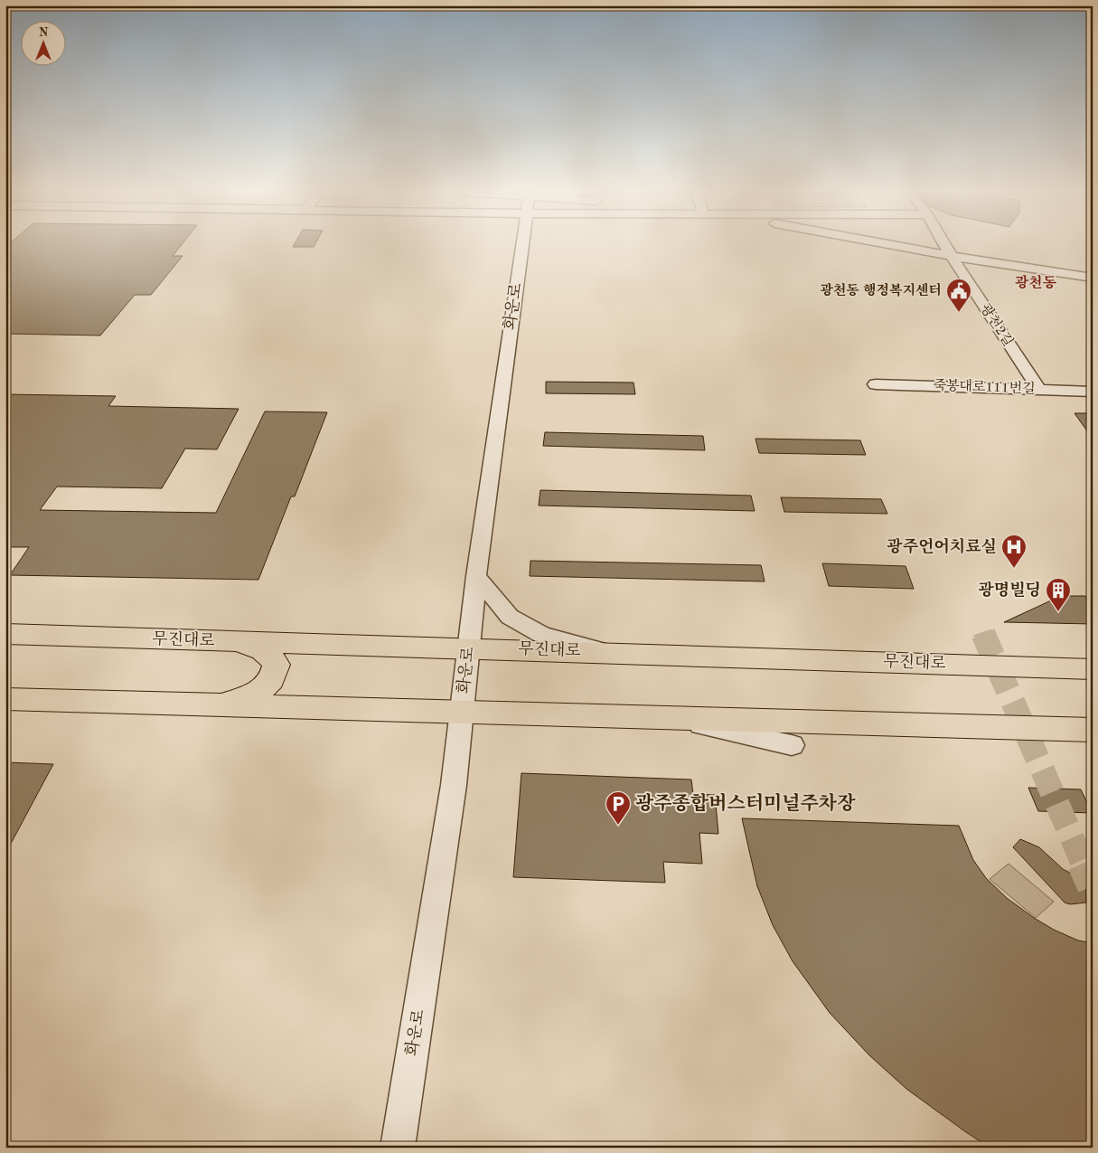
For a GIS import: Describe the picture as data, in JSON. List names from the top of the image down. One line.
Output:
{"streets":{"main road":["무진대로"],"street":["화운로","광천2길","죽봉대로111번길"]},"crossings":[["화운로","무진대로"],["광천2길","죽봉대로111번길"]],"districts":["광천동"],"places":{"public building":["광천동 행정복지센터"],"hospital":["광주언어치료실"],"building":["광명빌딩"],"parking":["광주종합버스터미널주차장"]},"north":"top"}
